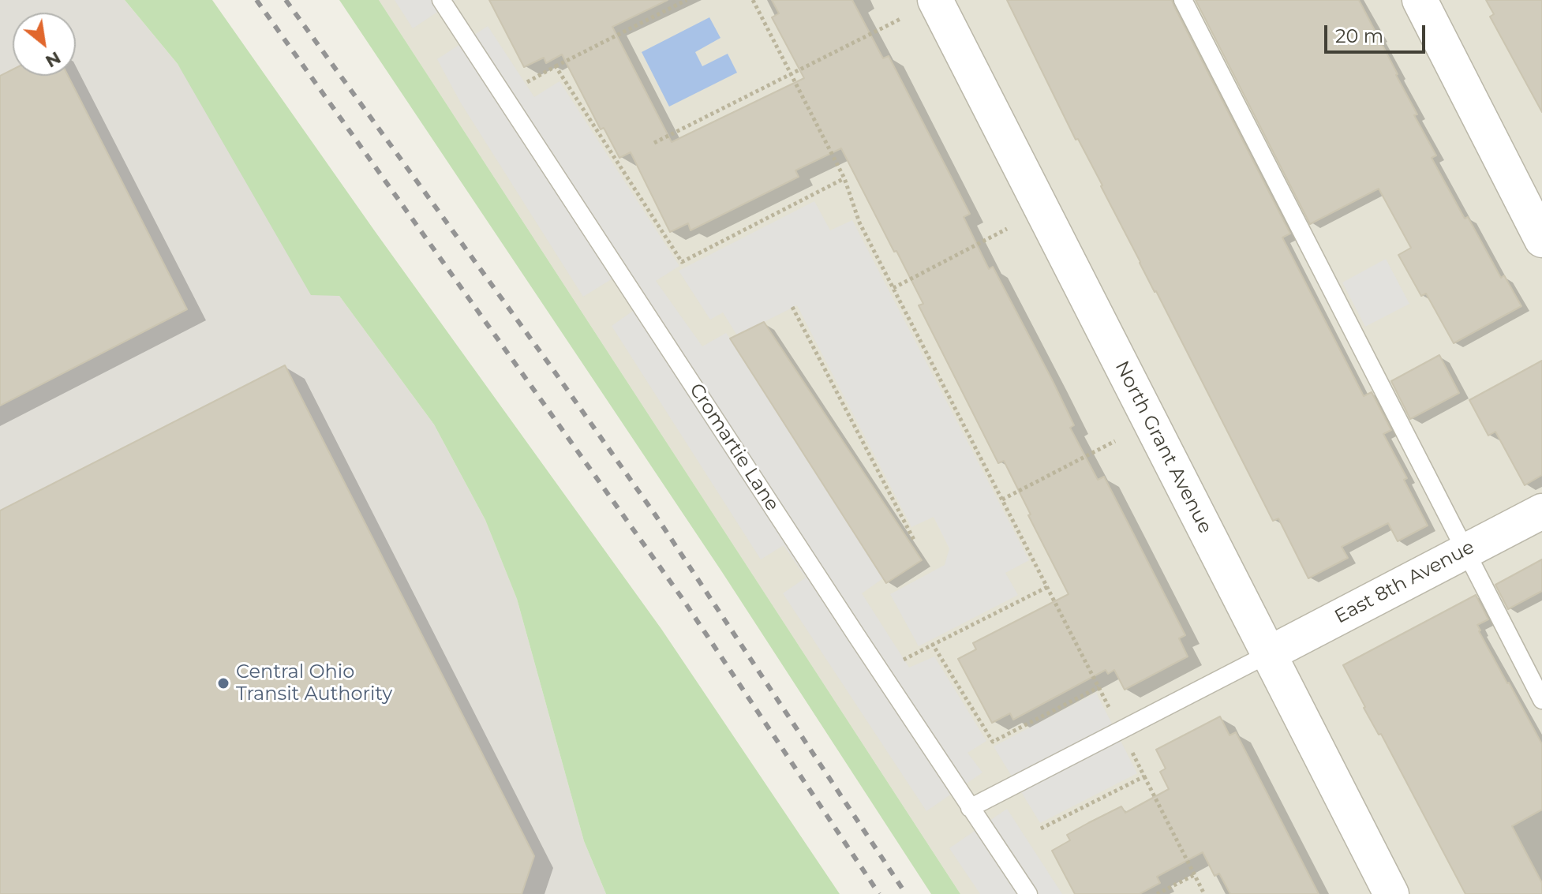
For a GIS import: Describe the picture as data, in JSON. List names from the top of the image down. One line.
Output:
{"streets":{"street":["North Grant Avenue","East 8th Avenue"],"lane":["Cromartie Lane"]},"crossings":[["North Grant Avenue","East 8th Avenue"]],"places":["Central Ohio Transit Authority"],"scale_bar":"20 m","north":"bottom right"}
